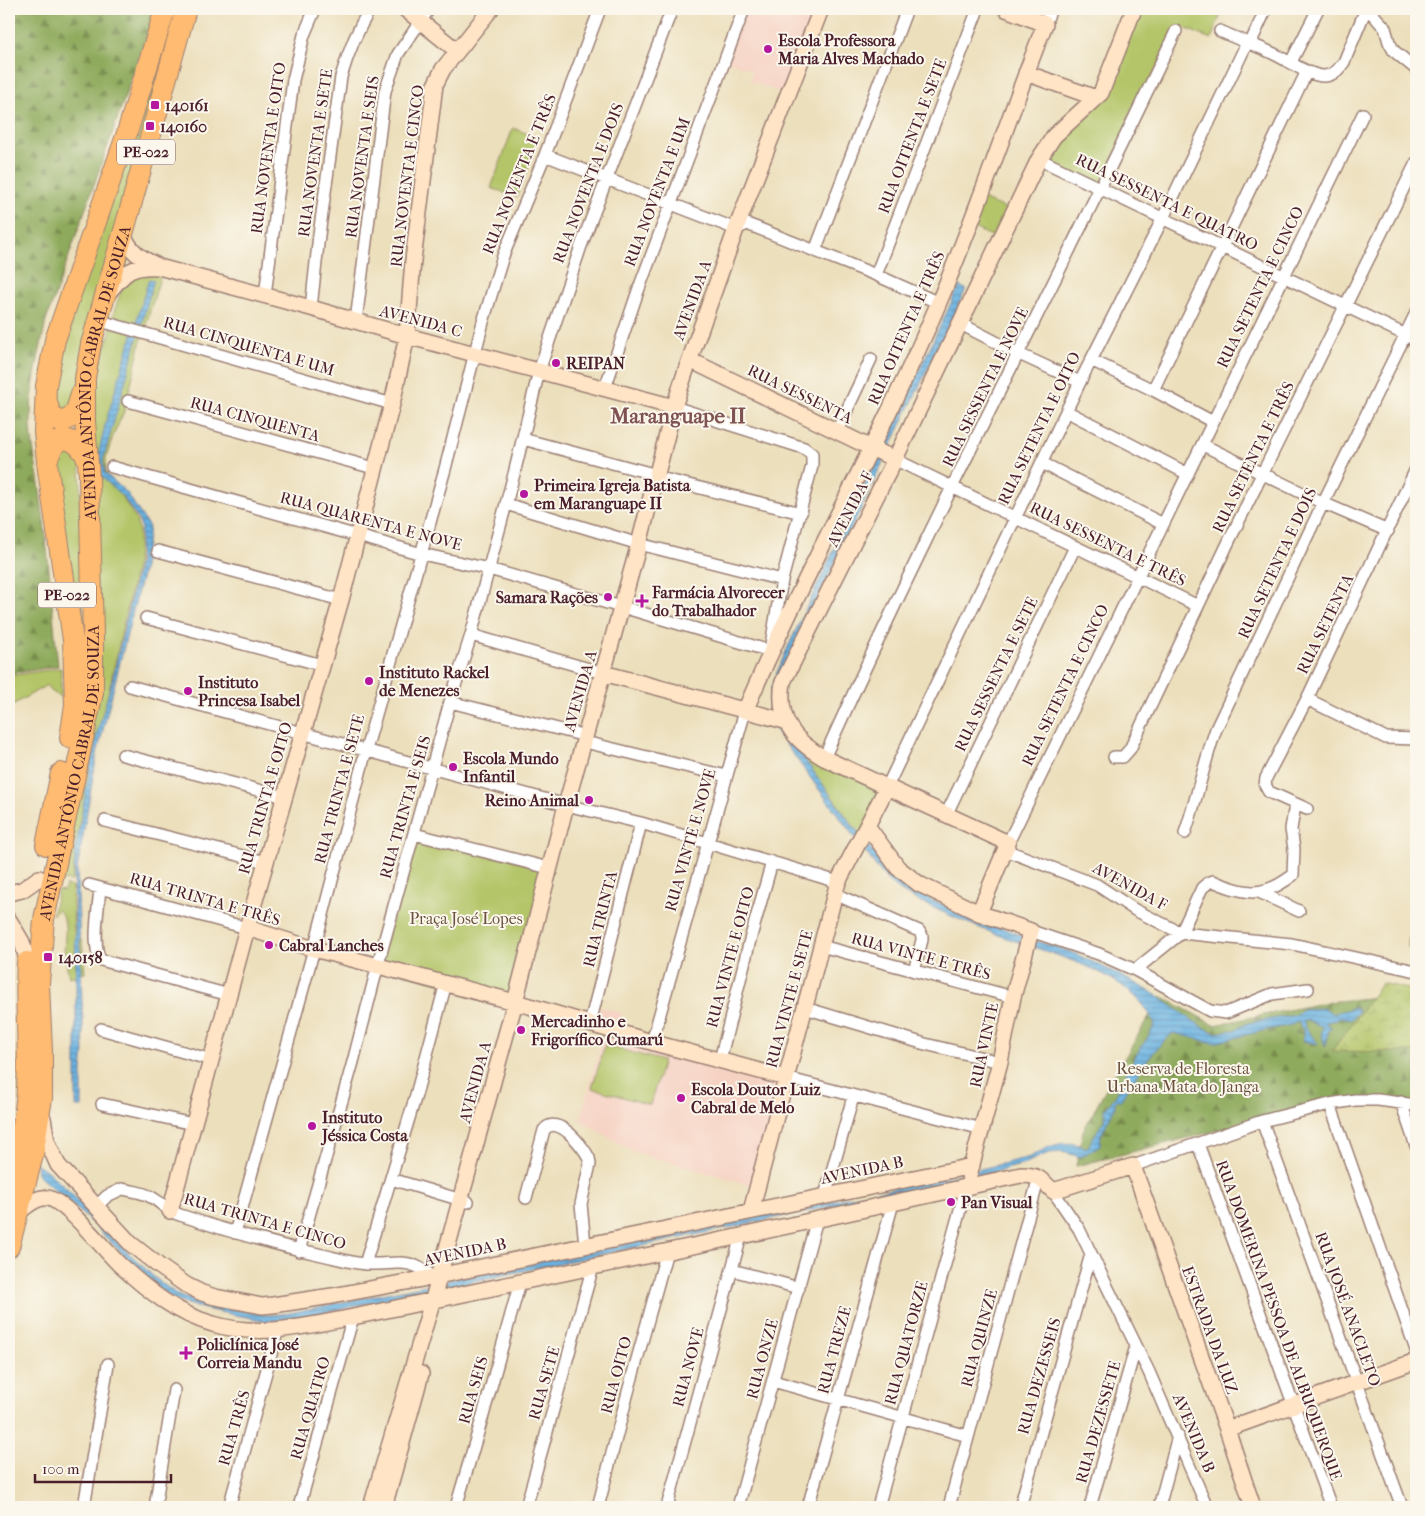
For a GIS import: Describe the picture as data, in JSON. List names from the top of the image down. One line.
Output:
{"streets":{"highway":["PE-022","AVENIDA ANTÔNIO CABRAL DE SOUZA"],"street":["RUA OITENTA E SETE","RUA NOVENTA E OITO","RUA NOVENTA E SETE","RUA NOVENTA E SEIS","RUA NOVENTA E TRÊS","RUA NOVENTA E CINCO","RUA NOVENTA E DOIS","RUA NOVENTA E UM","RUA SESSENTA E QUATRO","RUA SETENTA E CINCO","AVENIDA A","AVENIDA C","RUA OITENTA E TRÊS","RUA CINQUENTA E UM","RUA SESSENTA E NOVE","RUA SESSENTA","RUA CINQUENTA","RUA SETENTA E OITO","RUA SETENTA E TRÊS","AVENIDA F","RUA QUARENTA E NOVE","RUA SESSENTA E TRÊS","RUA SETENTA E DOIS","RUA SETENTA","RUA SESSENTA E SETE","RUA TRINTA E SETE","RUA TRINTA E OITO","RUA TRINTA E SEIS","RUA VINTE E NOVE","RUA TRINTA E TRÊS","RUA TRINTA","RUA VINTE E TRÊS","RUA VINTE E OITO","RUA VINTE E SETE","RUA VINTE","AVENIDA B","RUA TRINTA E CINCO","RUA JOSÉ ANACLETO","RUA DOMERINA PESSOA DE ALBUQUERQUE","ESTRADA DA LUZ","RUA QUINZE","RUA QUATORZE","RUA TREZE","RUA ONZE","RUA NOVE","RUA OITO","RUA DEZESSEIS","RUA SETE","RUA SEIS","RUA QUATRO","RUA DEZESSETE","RUA TRÊS"]},"crossings":[["RUA NOVENTA E OITO","AVENIDA C"],["RUA NOVENTA E SETE","AVENIDA C"],["RUA NOVENTA E SEIS","AVENIDA C"],["RUA NOVENTA E TRÊS","AVENIDA C"],["RUA NOVENTA E TRÊS","RUA TRINTA E SETE"],["RUA NOVENTA E CINCO","AVENIDA C"],["RUA NOVENTA E CINCO","RUA TRINTA E OITO"],["RUA NOVENTA E DOIS","AVENIDA C"],["RUA NOVENTA E DOIS","RUA TRINTA E SEIS"],["RUA NOVENTA E UM","AVENIDA C"],["RUA SESSENTA E QUATRO","RUA SETENTA E CINCO"],["RUA SESSENTA E QUATRO","RUA SESSENTA E NOVE"],["RUA SESSENTA E QUATRO","RUA SETENTA E OITO"],["RUA SESSENTA E QUATRO","RUA SETENTA E TRÊS"],["RUA SESSENTA E QUATRO","AVENIDA F"],["RUA SESSENTA E QUATRO","RUA SETENTA E DOIS"],["RUA SETENTA E CINCO","AVENIDA F"],["RUA SETENTA E CINCO","RUA SESSENTA E TRÊS"],["AVENIDA A","AVENIDA C"],["AVENIDA A","RUA SESSENTA"],["AVENIDA A","RUA QUARENTA E NOVE"],["AVENIDA A","RUA TRINTA E TRÊS"],["AVENIDA A","AVENIDA B"],["AVENIDA A","RUA TRINTA E CINCO"],["AVENIDA C","RUA TRINTA E SETE"],["AVENIDA C","RUA TRINTA E OITO"],["AVENIDA C","RUA TRINTA E SEIS"],["RUA OITENTA E TRÊS","RUA SESSENTA"],["RUA OITENTA E TRÊS","RUA QUARENTA E NOVE"],["RUA OITENTA E TRÊS","RUA VINTE E NOVE"],["RUA CINQUENTA E UM","AVENIDA ANTÔNIO CABRAL DE SOUZA"],["RUA CINQUENTA E UM","RUA TRINTA E OITO"],["AVENIDA ANTÔNIO CABRAL DE SOUZA","AVENIDA B"],["RUA SESSENTA E NOVE","AVENIDA F"],["RUA SESSENTA E NOVE","RUA SESSENTA E TRÊS"],["RUA SESSENTA","AVENIDA F"],["RUA SESSENTA","RUA SESSENTA E TRÊS"],["RUA CINQUENTA","RUA TRINTA E OITO"],["RUA SETENTA E OITO","AVENIDA F"],["RUA SETENTA E OITO","RUA SESSENTA E TRÊS"],["RUA SETENTA E OITO","RUA VINTE E SETE"],["RUA SETENTA E TRÊS","RUA SESSENTA E TRÊS"],["AVENIDA F","RUA SESSENTA E TRÊS"],["AVENIDA F","RUA SESSENTA E SETE"],["RUA QUARENTA E NOVE","RUA TRINTA E SETE"],["RUA QUARENTA E NOVE","RUA TRINTA E OITO"],["RUA QUARENTA E NOVE","RUA TRINTA E SEIS"],["RUA QUARENTA E NOVE","RUA VINTE E NOVE"],["RUA SESSENTA E TRÊS","RUA SESSENTA E SETE"],["RUA TRINTA E SETE","RUA TRINTA E TRÊS"],["RUA TRINTA E SETE","RUA TRINTA E CINCO"],["RUA TRINTA E OITO","RUA TRINTA E TRÊS"],["RUA TRINTA E OITO","RUA TRINTA E CINCO"],["RUA TRINTA E SEIS","RUA TRINTA E TRÊS"],["RUA TRINTA E SEIS","RUA TRINTA E CINCO"],["RUA VINTE E NOVE","RUA TRINTA E TRÊS"],["RUA TRINTA E TRÊS","RUA TRINTA"],["RUA TRINTA E TRÊS","RUA VINTE E OITO"],["RUA TRINTA E TRÊS","RUA VINTE E SETE"],["RUA VINTE E TRÊS","RUA VINTE E SETE"],["RUA VINTE E TRÊS","RUA VINTE"],["RUA VINTE E SETE","AVENIDA B"],["RUA VINTE","AVENIDA B"],["AVENIDA B","RUA TRINTA E CINCO"],["AVENIDA B","RUA QUINZE"],["AVENIDA B","RUA DEZESSEIS"],["AVENIDA B","RUA DEZESSETE"]],"districts":["Maranguape II"],"parks":["Praça José Lopes","Reserva de Floresta Urbana Mata do Janga"],"places":{"other":["Escola Professora Maria Alves Machado","REIPAN","Primeira Igreja Batista em Maranguape II","Samara Rações","Instituto Rackel de Menezes","Instituto Princesa Isabel","Escola Mundo Infantil","Reino Animal","Cabral Lanches","Mercadinho e Frigorífico Cumarú","Escola Doutor Luiz Cabral de Melo","Instituto Jéssica Costa","Pan Visual"],"transit":["140161","140160","140158"],"health":["Farmácia Alvorecer do Trabalhador","Policlínica José Correia Mandu"]},"scale_bar":"100 m"}
